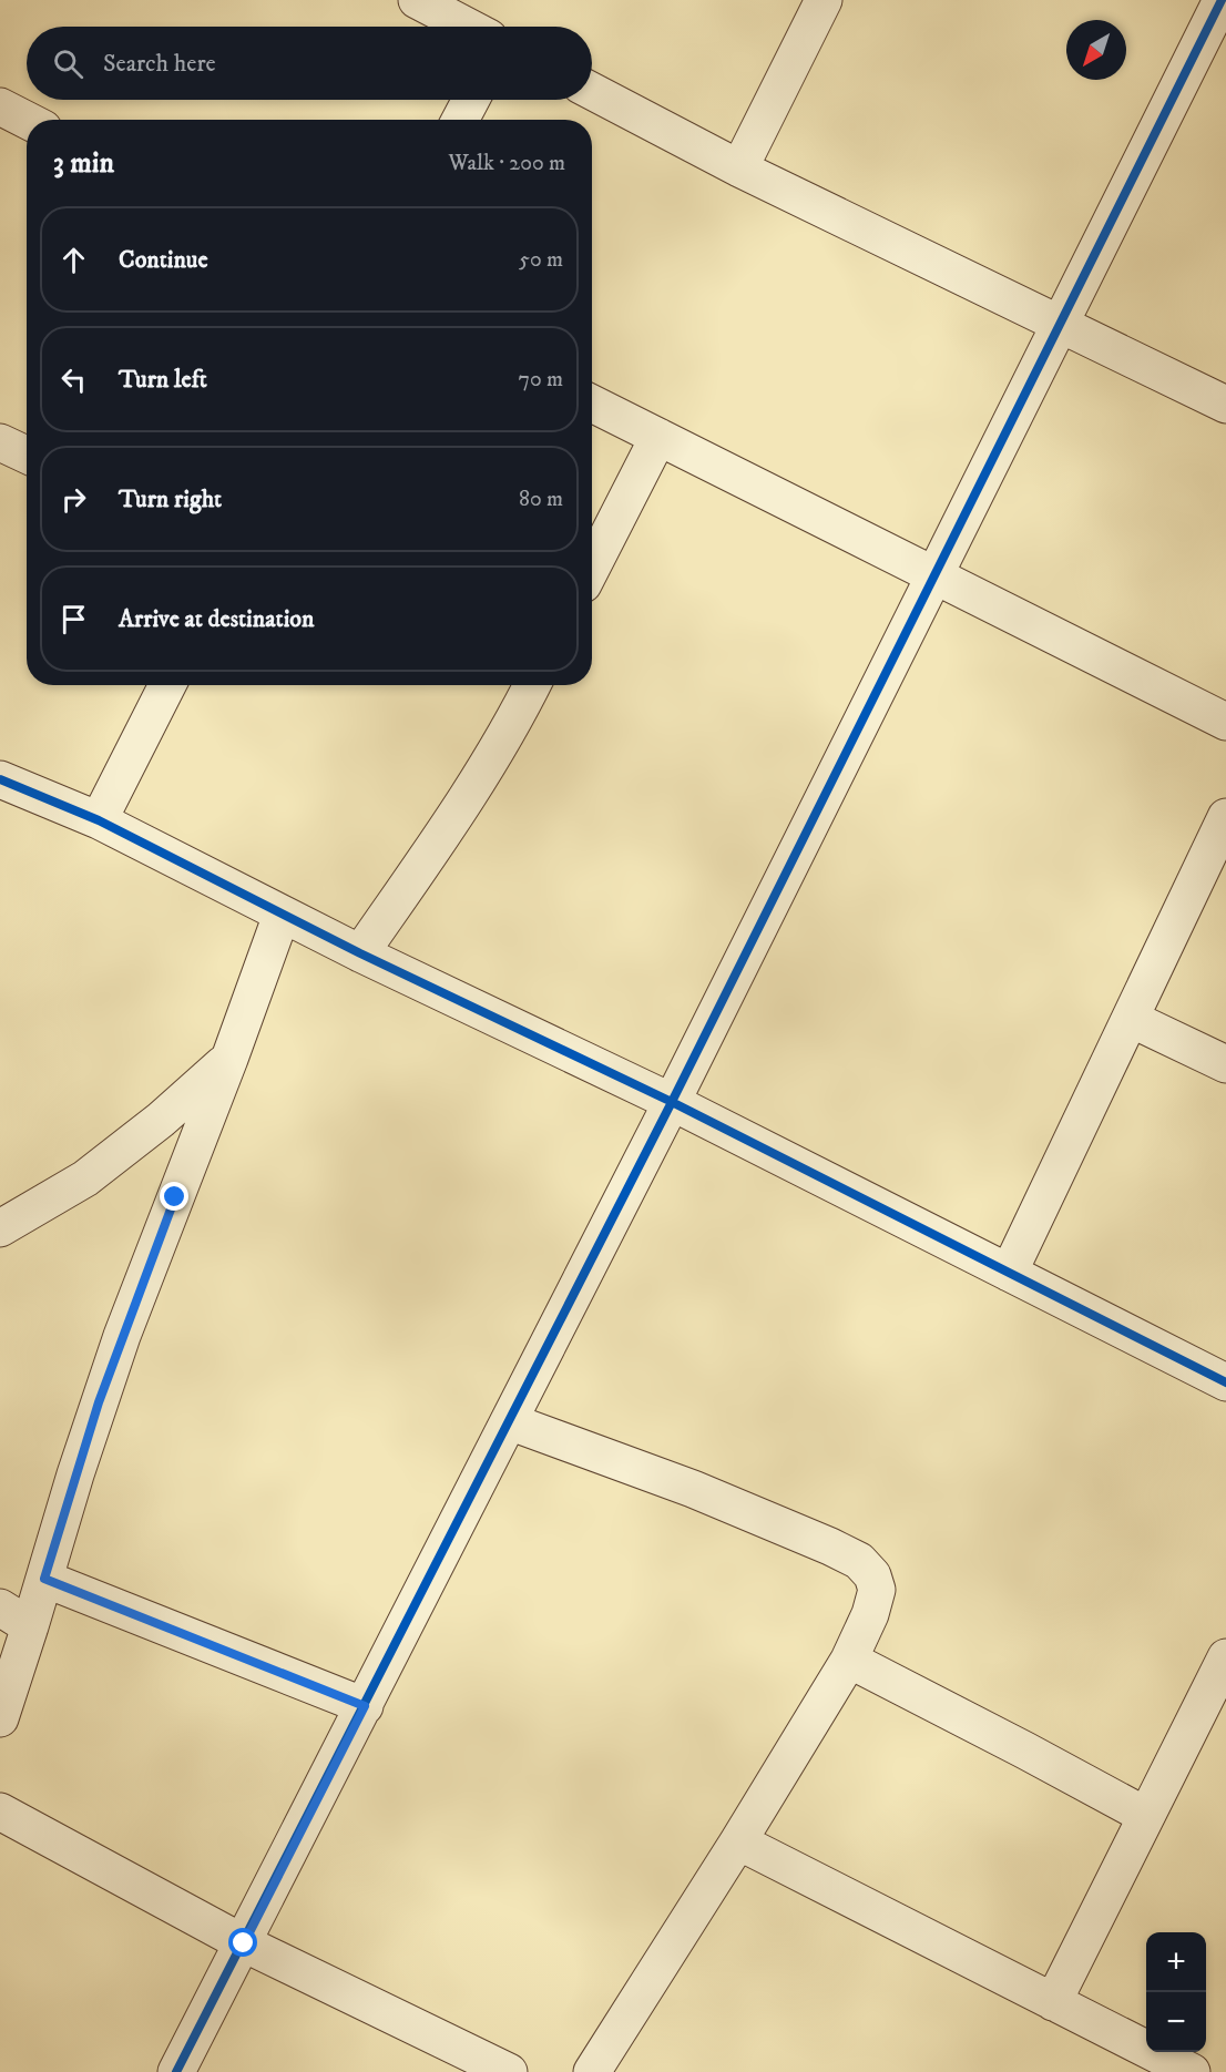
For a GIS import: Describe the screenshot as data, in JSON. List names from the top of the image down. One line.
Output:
{"north":"bottom left","page":{"search":"Search here","heading":["3 min","Walk · 200 m"],"list":[["Continue","50 m"],["Turn left","70 m"],["Turn right","80 m"],"Arrive at destination"],"map_buttons":["+","−"]}}
